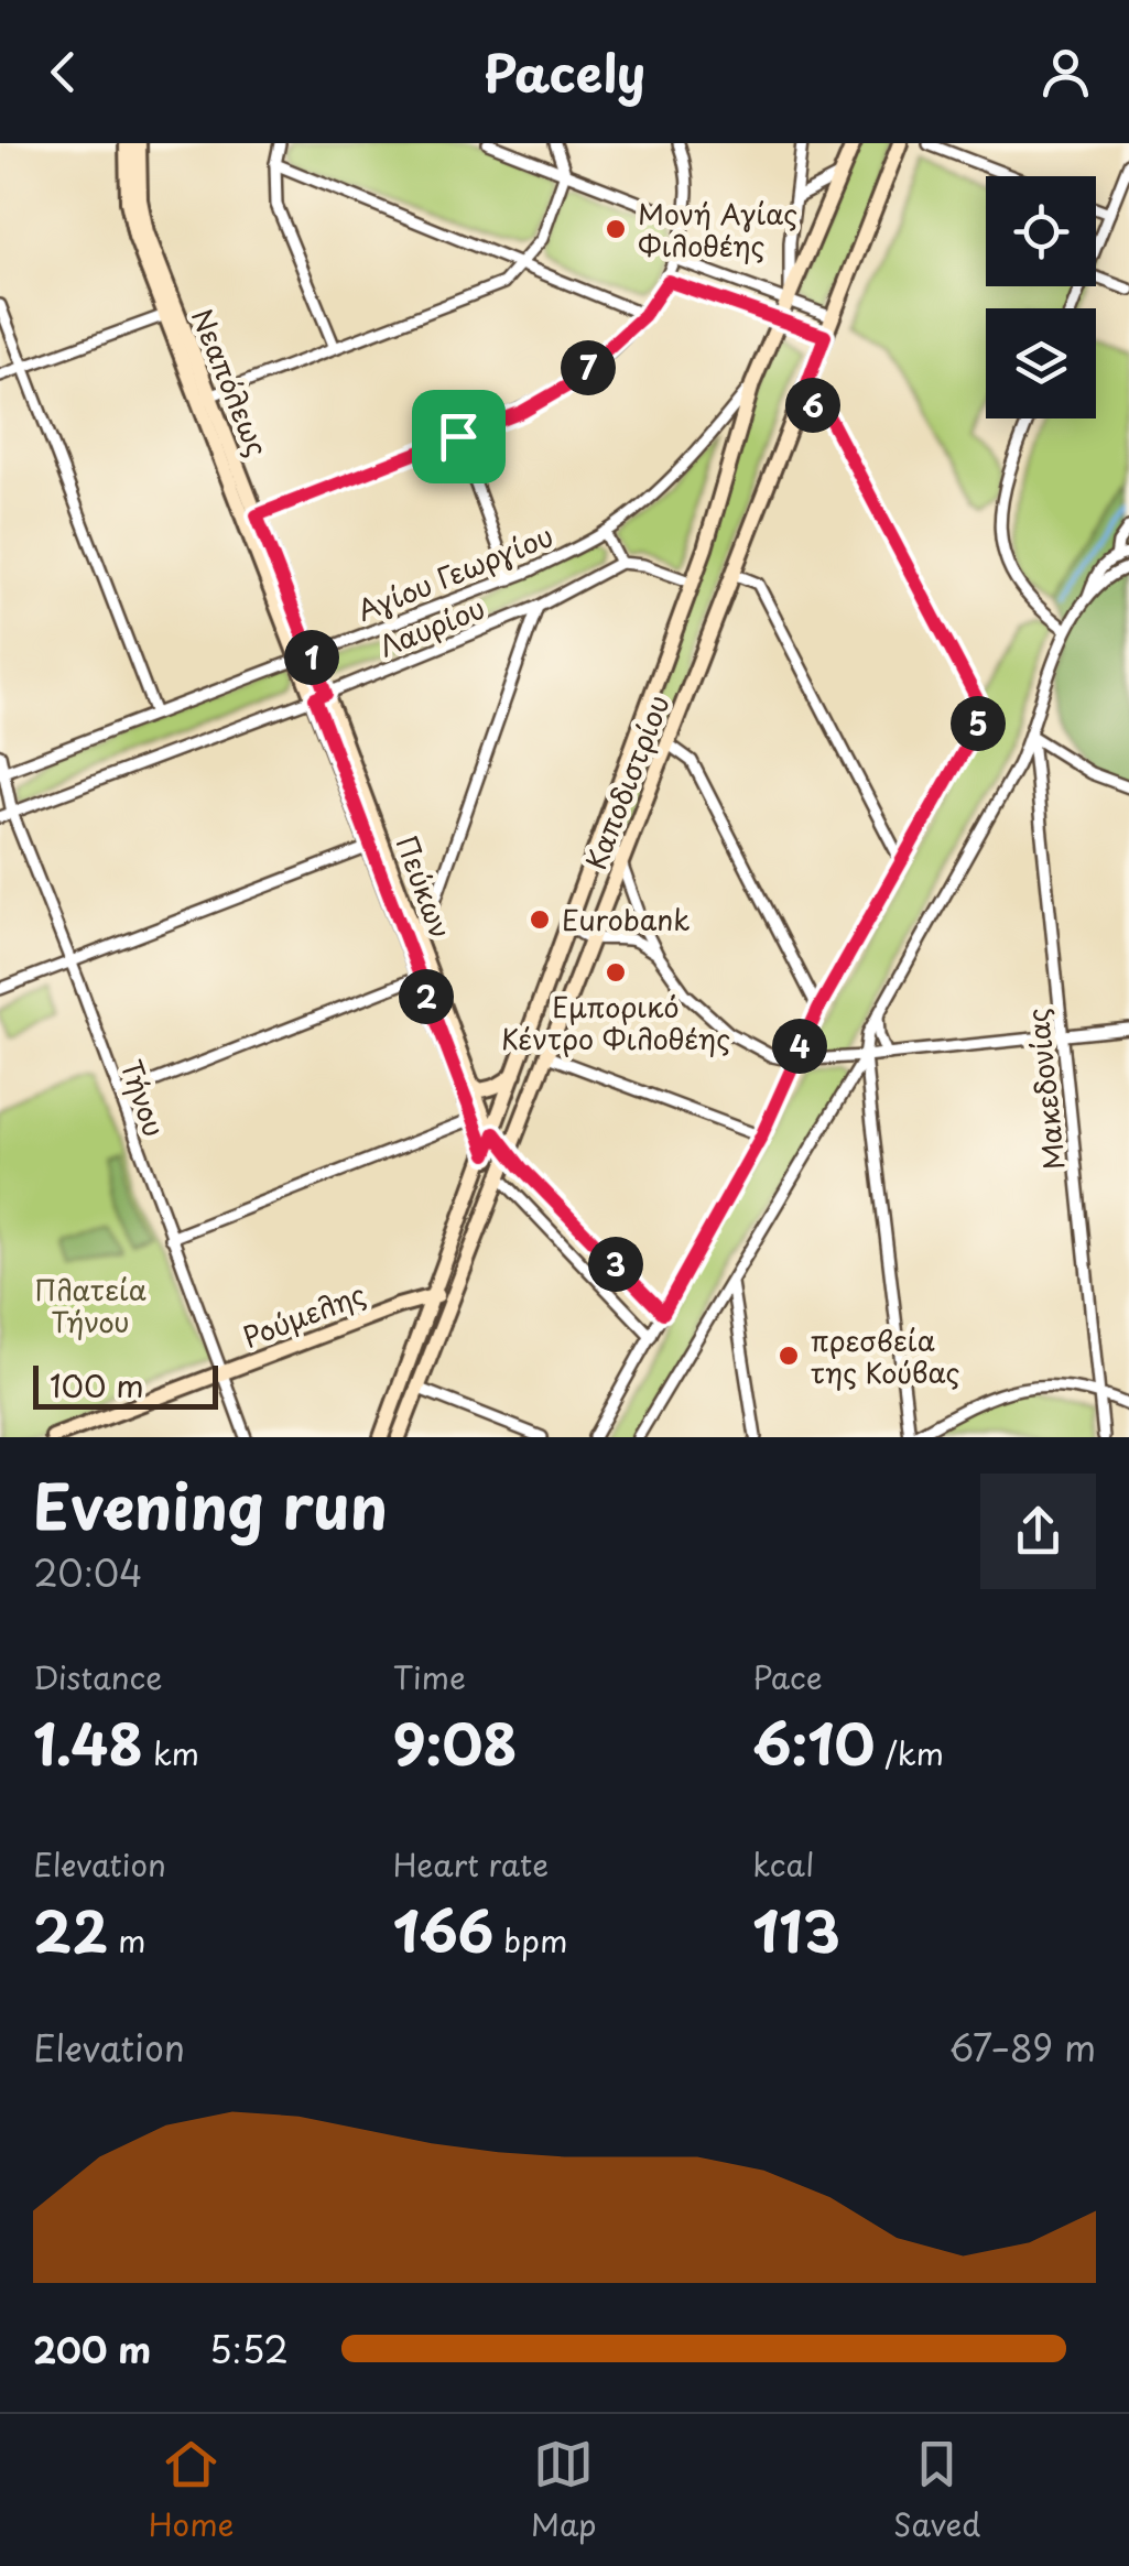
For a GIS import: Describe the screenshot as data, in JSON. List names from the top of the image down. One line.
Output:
{"streets":{"main road":["Νεαπόλεως","Καποδιστρίου","Πεύκων","Ρούμελης"],"street":["Αγίου Γεωργίου","Λαυρίου","Μακεδονίας","Τήνου"]},"crossings":[["Νεαπόλεως","Αγίου Γεωργίου"],["Νεαπόλεως","Λαυρίου"],["Νεαπόλεως","Πεύκων"],["Αγίου Γεωργίου","Καποδιστρίου"],["Αγίου Γεωργίου","Τήνου"],["Λαυρίου","Πεύκων"],["Λαυρίου","Τήνου"],["Καποδιστρίου","Πεύκων"],["Καποδιστρίου","Ρούμελης"],["Τήνου","Ρούμελης"]],"parks":["Πλατεία Τήνου"],"places":["Μονή Αγίας Φιλοθέης","Eurobank","Εμπορικό Κέντρο Φιλοθέης","πρεσβεία της Κούβας"],"scale_bar":"100 m","page":{"header":"Pacely","pins":["7","6","1","5","2","4","3"],"scale":"100 m","heading":["Evening run","20:04"],"stats":[["Distance","1.48 km"],["Time","9:08"],["Pace","6:10 /km"],["Elevation","22 m"],["Heart rate","166 bpm"],["kcal","113"]],"chart":["Elevation","67–89 m"],"list":[{"name":"200 m","note":"5:52"}],"tabs":["Home","Map","Saved"]}}
